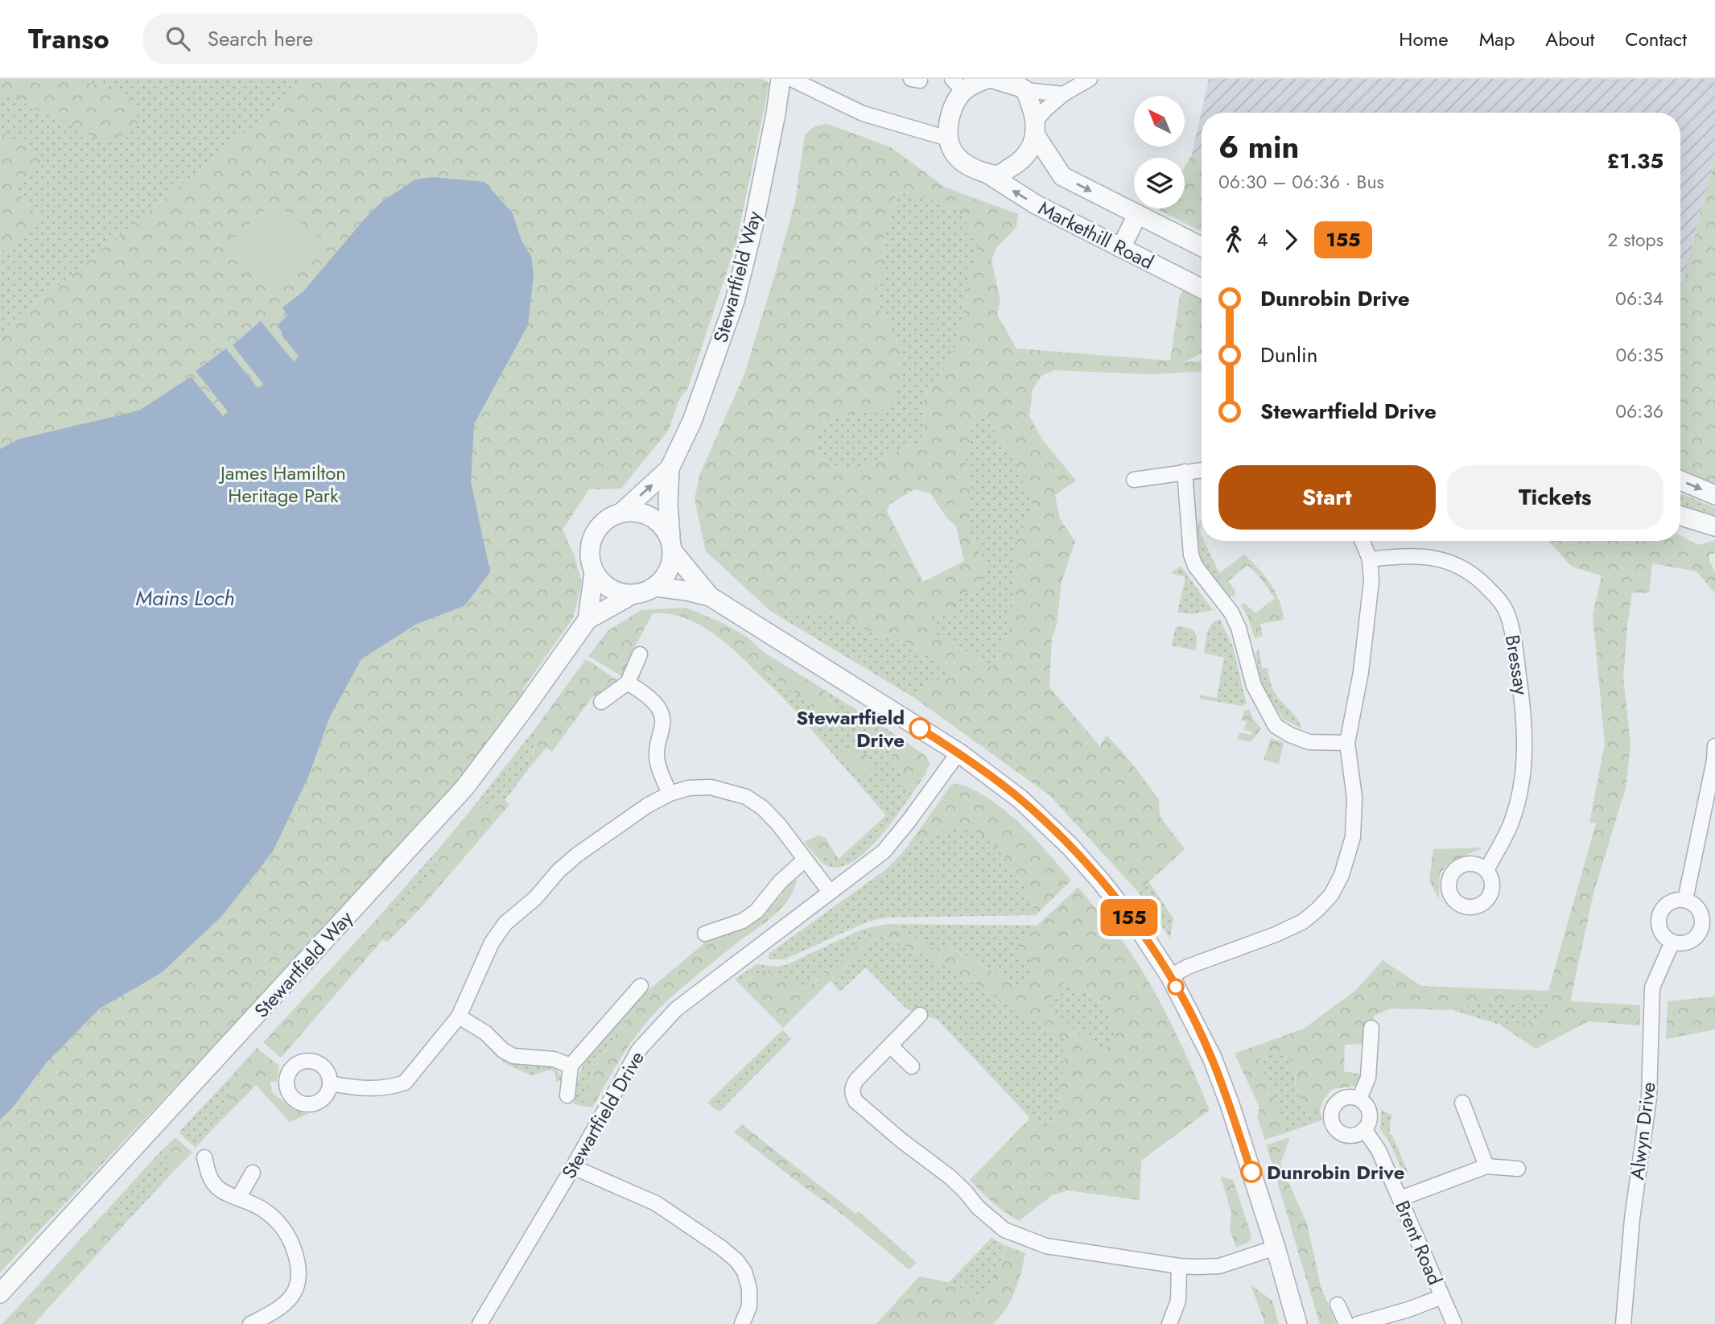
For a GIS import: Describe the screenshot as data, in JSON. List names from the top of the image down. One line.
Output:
{"streets":{"street":["Markethill Road","Stewartfield Way","Bressay","Stewartfield Drive","Alwyn Drive","Brent Road"]},"water":["Mains Loch"],"parks":["James Hamilton Heritage Park"],"places":["Stewartfield Drive","Dunrobin Drive"],"lines":["bus line 155"],"north":"top left","page":{"header":"Transo","search":"Search here","nav":["Home","Map","About","Contact"],"on_map":"155","heading":["6 min","06:30 – 06:36 · Bus","£1.35"],"legs":["4","155","2 stops"],"list":[{"name":"Dunrobin Drive","value":"06:34"},{"name":"Dunlin","value":"06:35"},{"name":"Stewartfield Drive","value":"06:36"}],"buttons":["Start","Tickets"]}}
